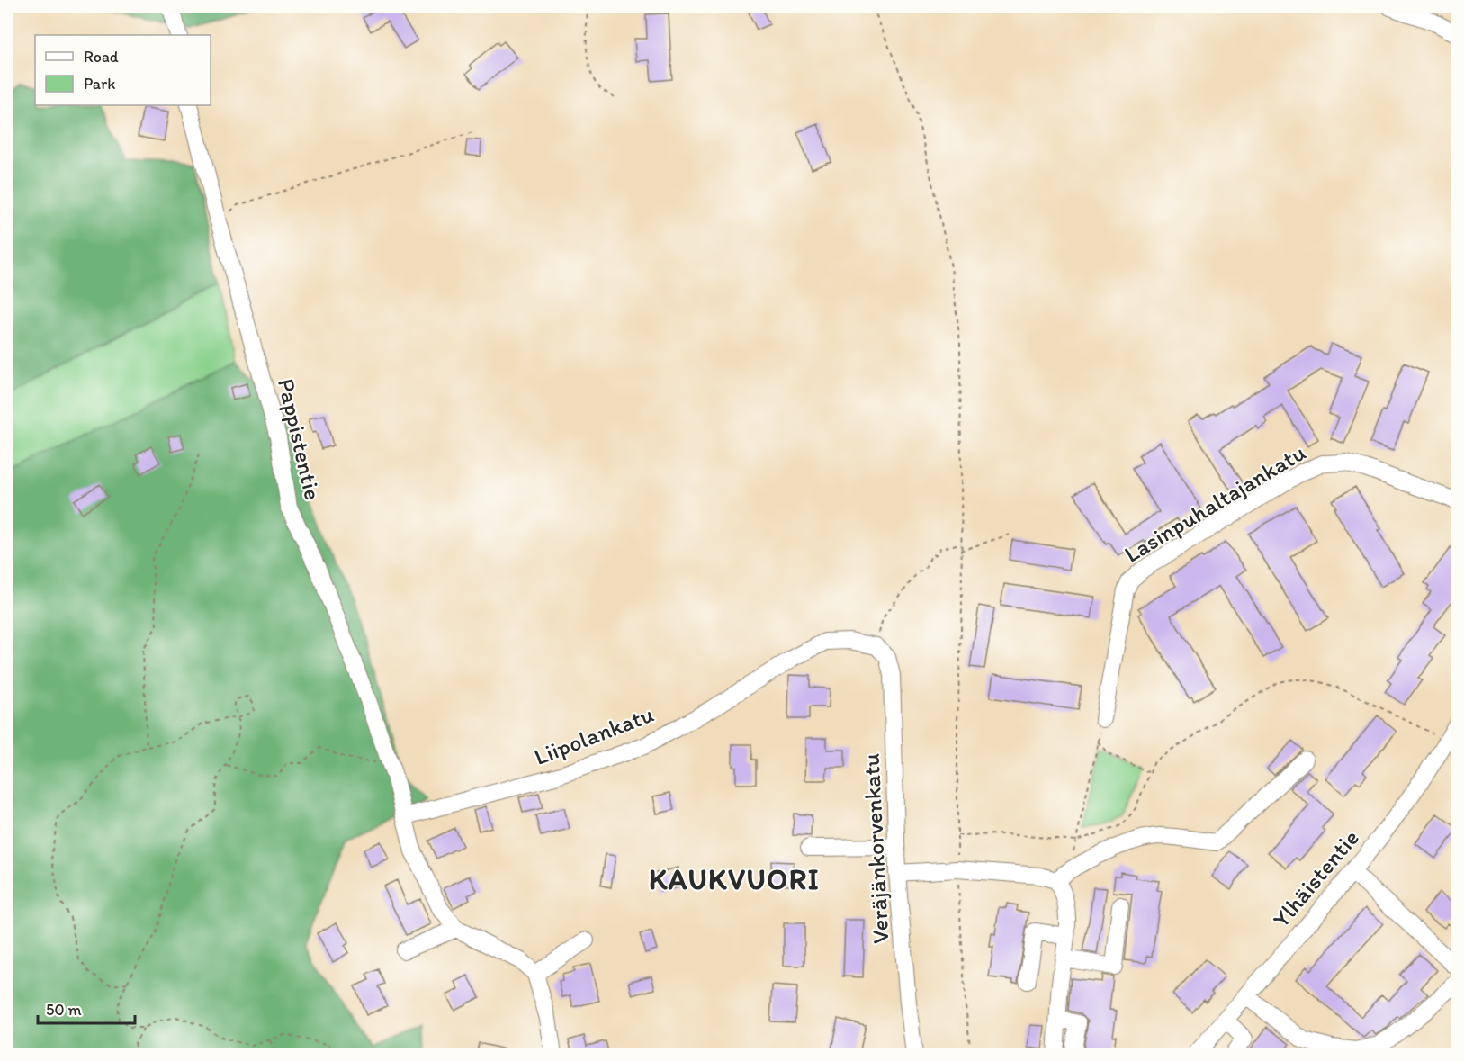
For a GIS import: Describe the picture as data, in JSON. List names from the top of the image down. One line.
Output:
{"streets":{"street":["Pappistentie","Lasinpuhaltajankatu","Liipolankatu","Veräjänkorvenkatu","Ylhäistentie"]},"crossings":[["Pappistentie","Liipolankatu"],["Liipolankatu","Veräjänkorvenkatu"]],"districts":["KAUKVUORI"],"legend":["Road","Park"],"scale_bar":"50 m"}
